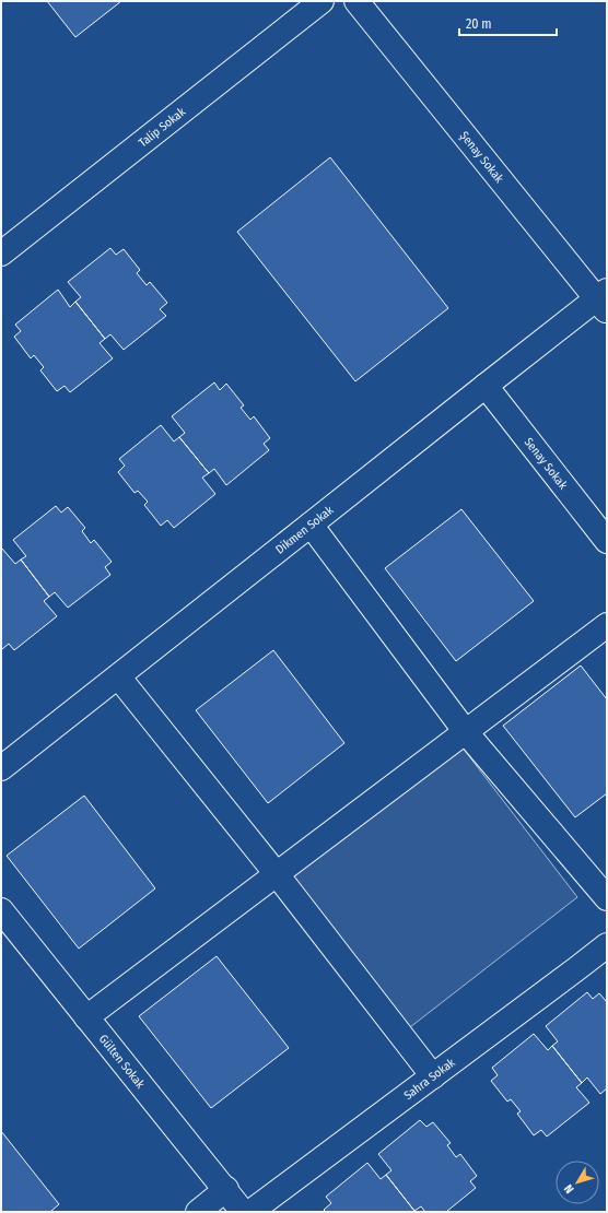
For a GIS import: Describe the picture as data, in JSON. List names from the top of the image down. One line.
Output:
{"streets":{"street":["Talip Sokak","Şenay Sokak","Senay Sokak","Dikmen Sokak","Gülten Sokak","Sahra Sokak"]},"crossings":[["Şenay Sokak","Dikmen Sokak"],["Senay Sokak","Dikmen Sokak"]],"scale_bar":"20 m","north":"bottom left"}
